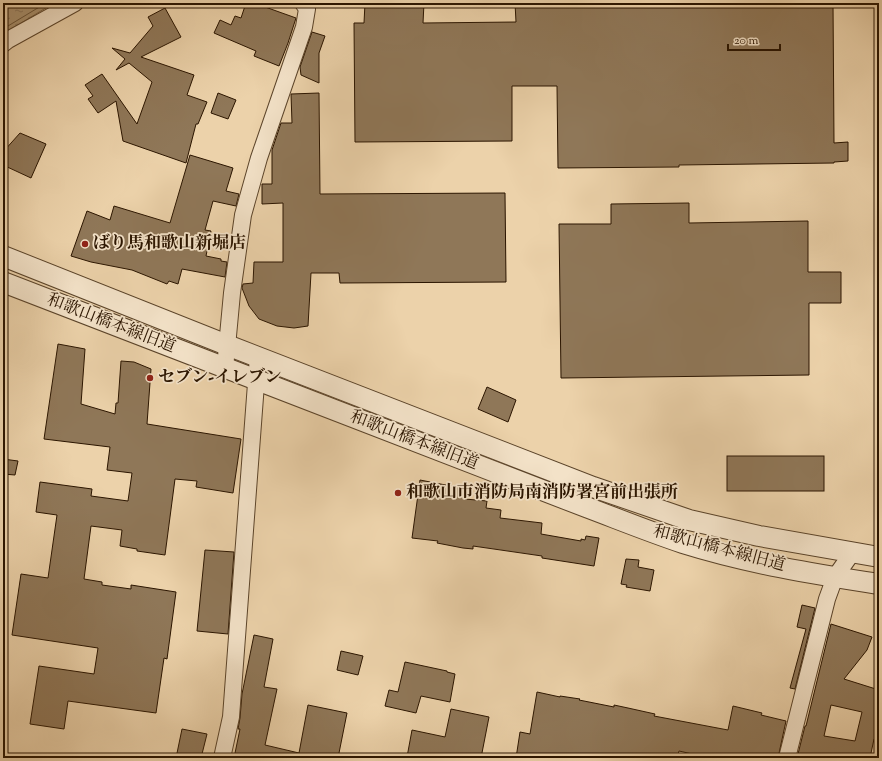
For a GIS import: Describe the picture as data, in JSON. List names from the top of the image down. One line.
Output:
{"streets":{"street":["和歌山橋本線旧道"]},"places":["ばり馬和歌山新堀店","セブン-イレブン","和歌山市消防局南消防署宮前出張所"],"scale_bar":"20 m"}
